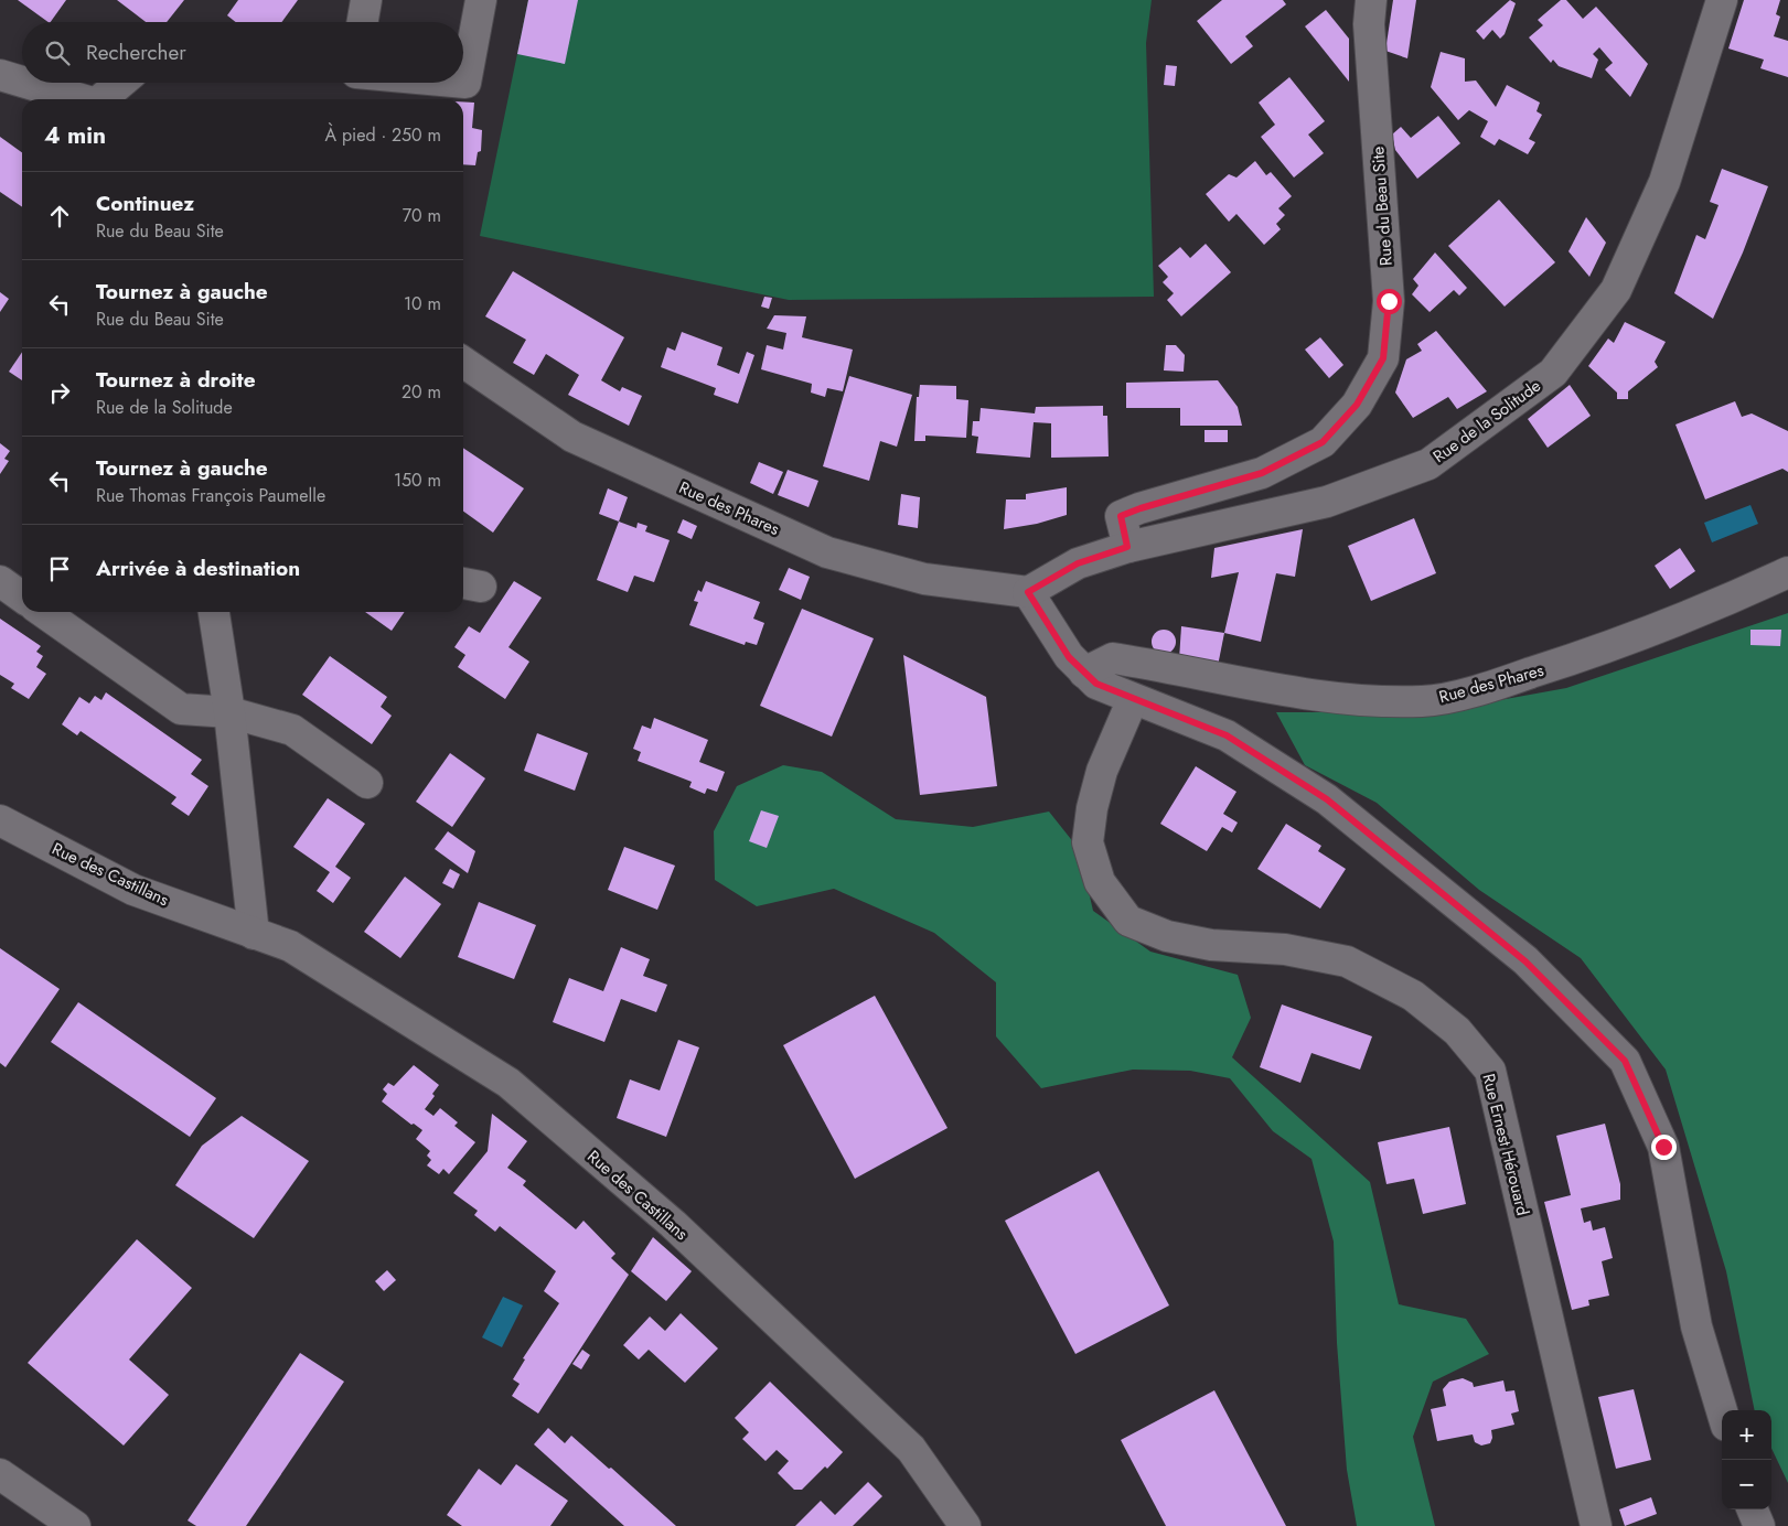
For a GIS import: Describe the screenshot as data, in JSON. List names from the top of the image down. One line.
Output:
{"streets":{"street":["Rue du Beau Site","Rue de la Solitude","Rue des Phares","Rue des Castillans","Rue Ernest Hérouard"]},"crossings":[["Rue du Beau Site","Rue de la Solitude"],["Rue de la Solitude","Rue des Phares"]],"page":{"search":"Rechercher","heading":["4 min","À pied · 250 m"],"list":[["Continuez","Rue du Beau Site","70 m"],["Tournez à gauche","Rue du Beau Site","10 m"],["Tournez à droite","Rue de la Solitude","20 m"],["Tournez à gauche","Rue Thomas François Paumelle","150 m"],"Arrivée à destination"],"map_buttons":["+","−"]}}
